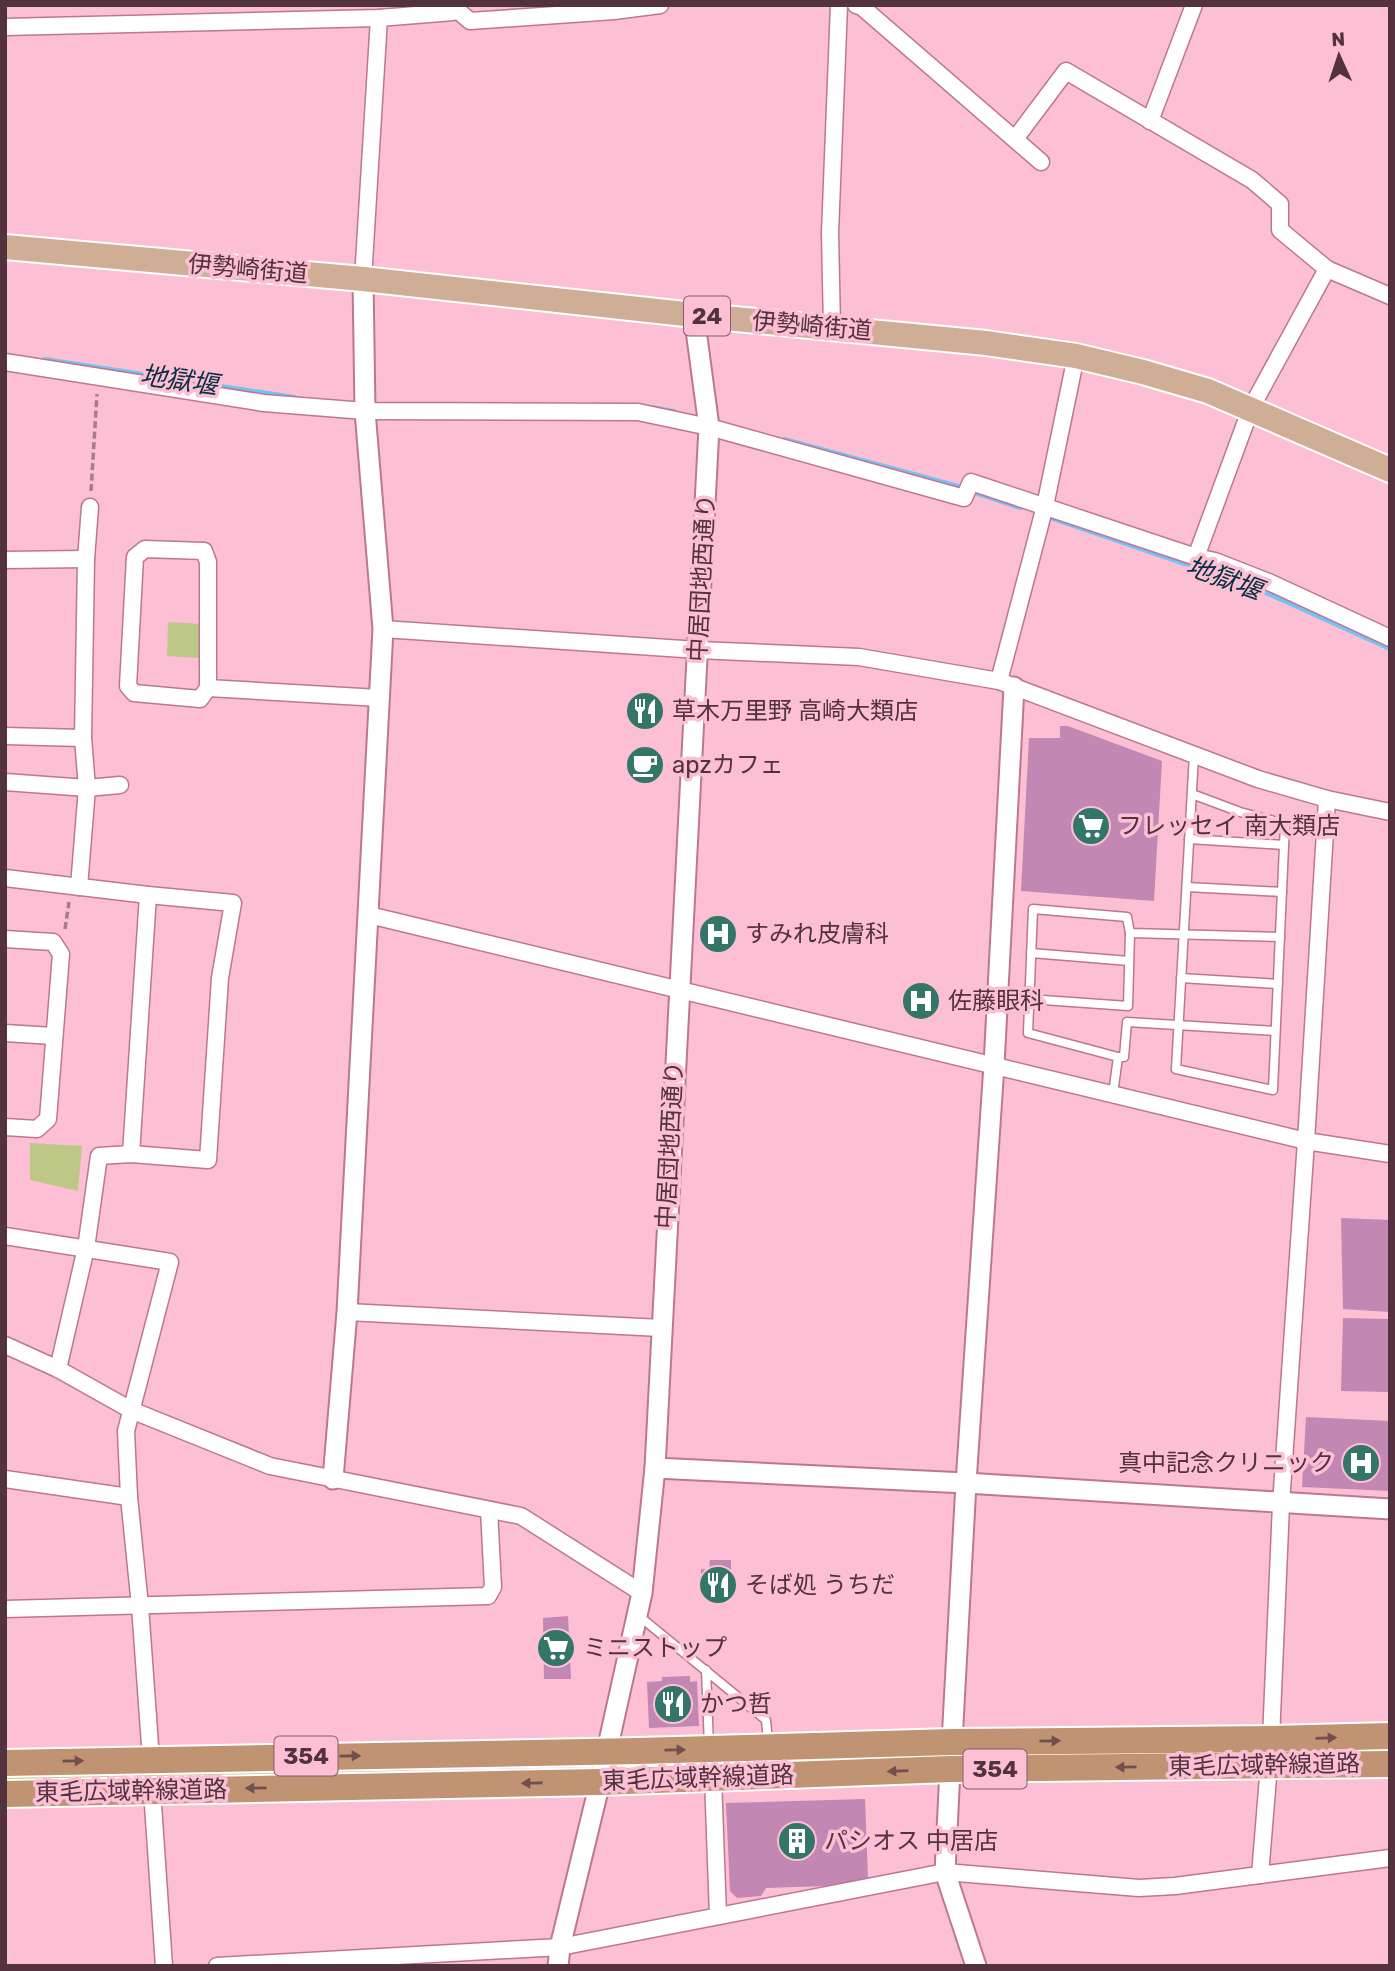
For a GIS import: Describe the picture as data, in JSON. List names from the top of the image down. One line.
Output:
{"streets":{"highway":["354","東毛広域幹線道路"],"main road":["伊勢崎街道","24"],"street":["中居団地西通り"]},"crossings":[["伊勢崎街道","中居団地西通り"],["中居団地西通り","東毛広域幹線道路"]],"water":["地獄堰"],"places":{"restaurant":["草木万里野 高崎大類店","そば処 うちだ","かつ哲"],"cafe":["apzカフェ"],"supermarket":["フレッセイ 南大類店","ミニストップ"],"hospital":["すみれ皮膚科","佐藤眼科","真中記念クリニック"],"building":["パシオス 中居店"]},"north":"top"}
